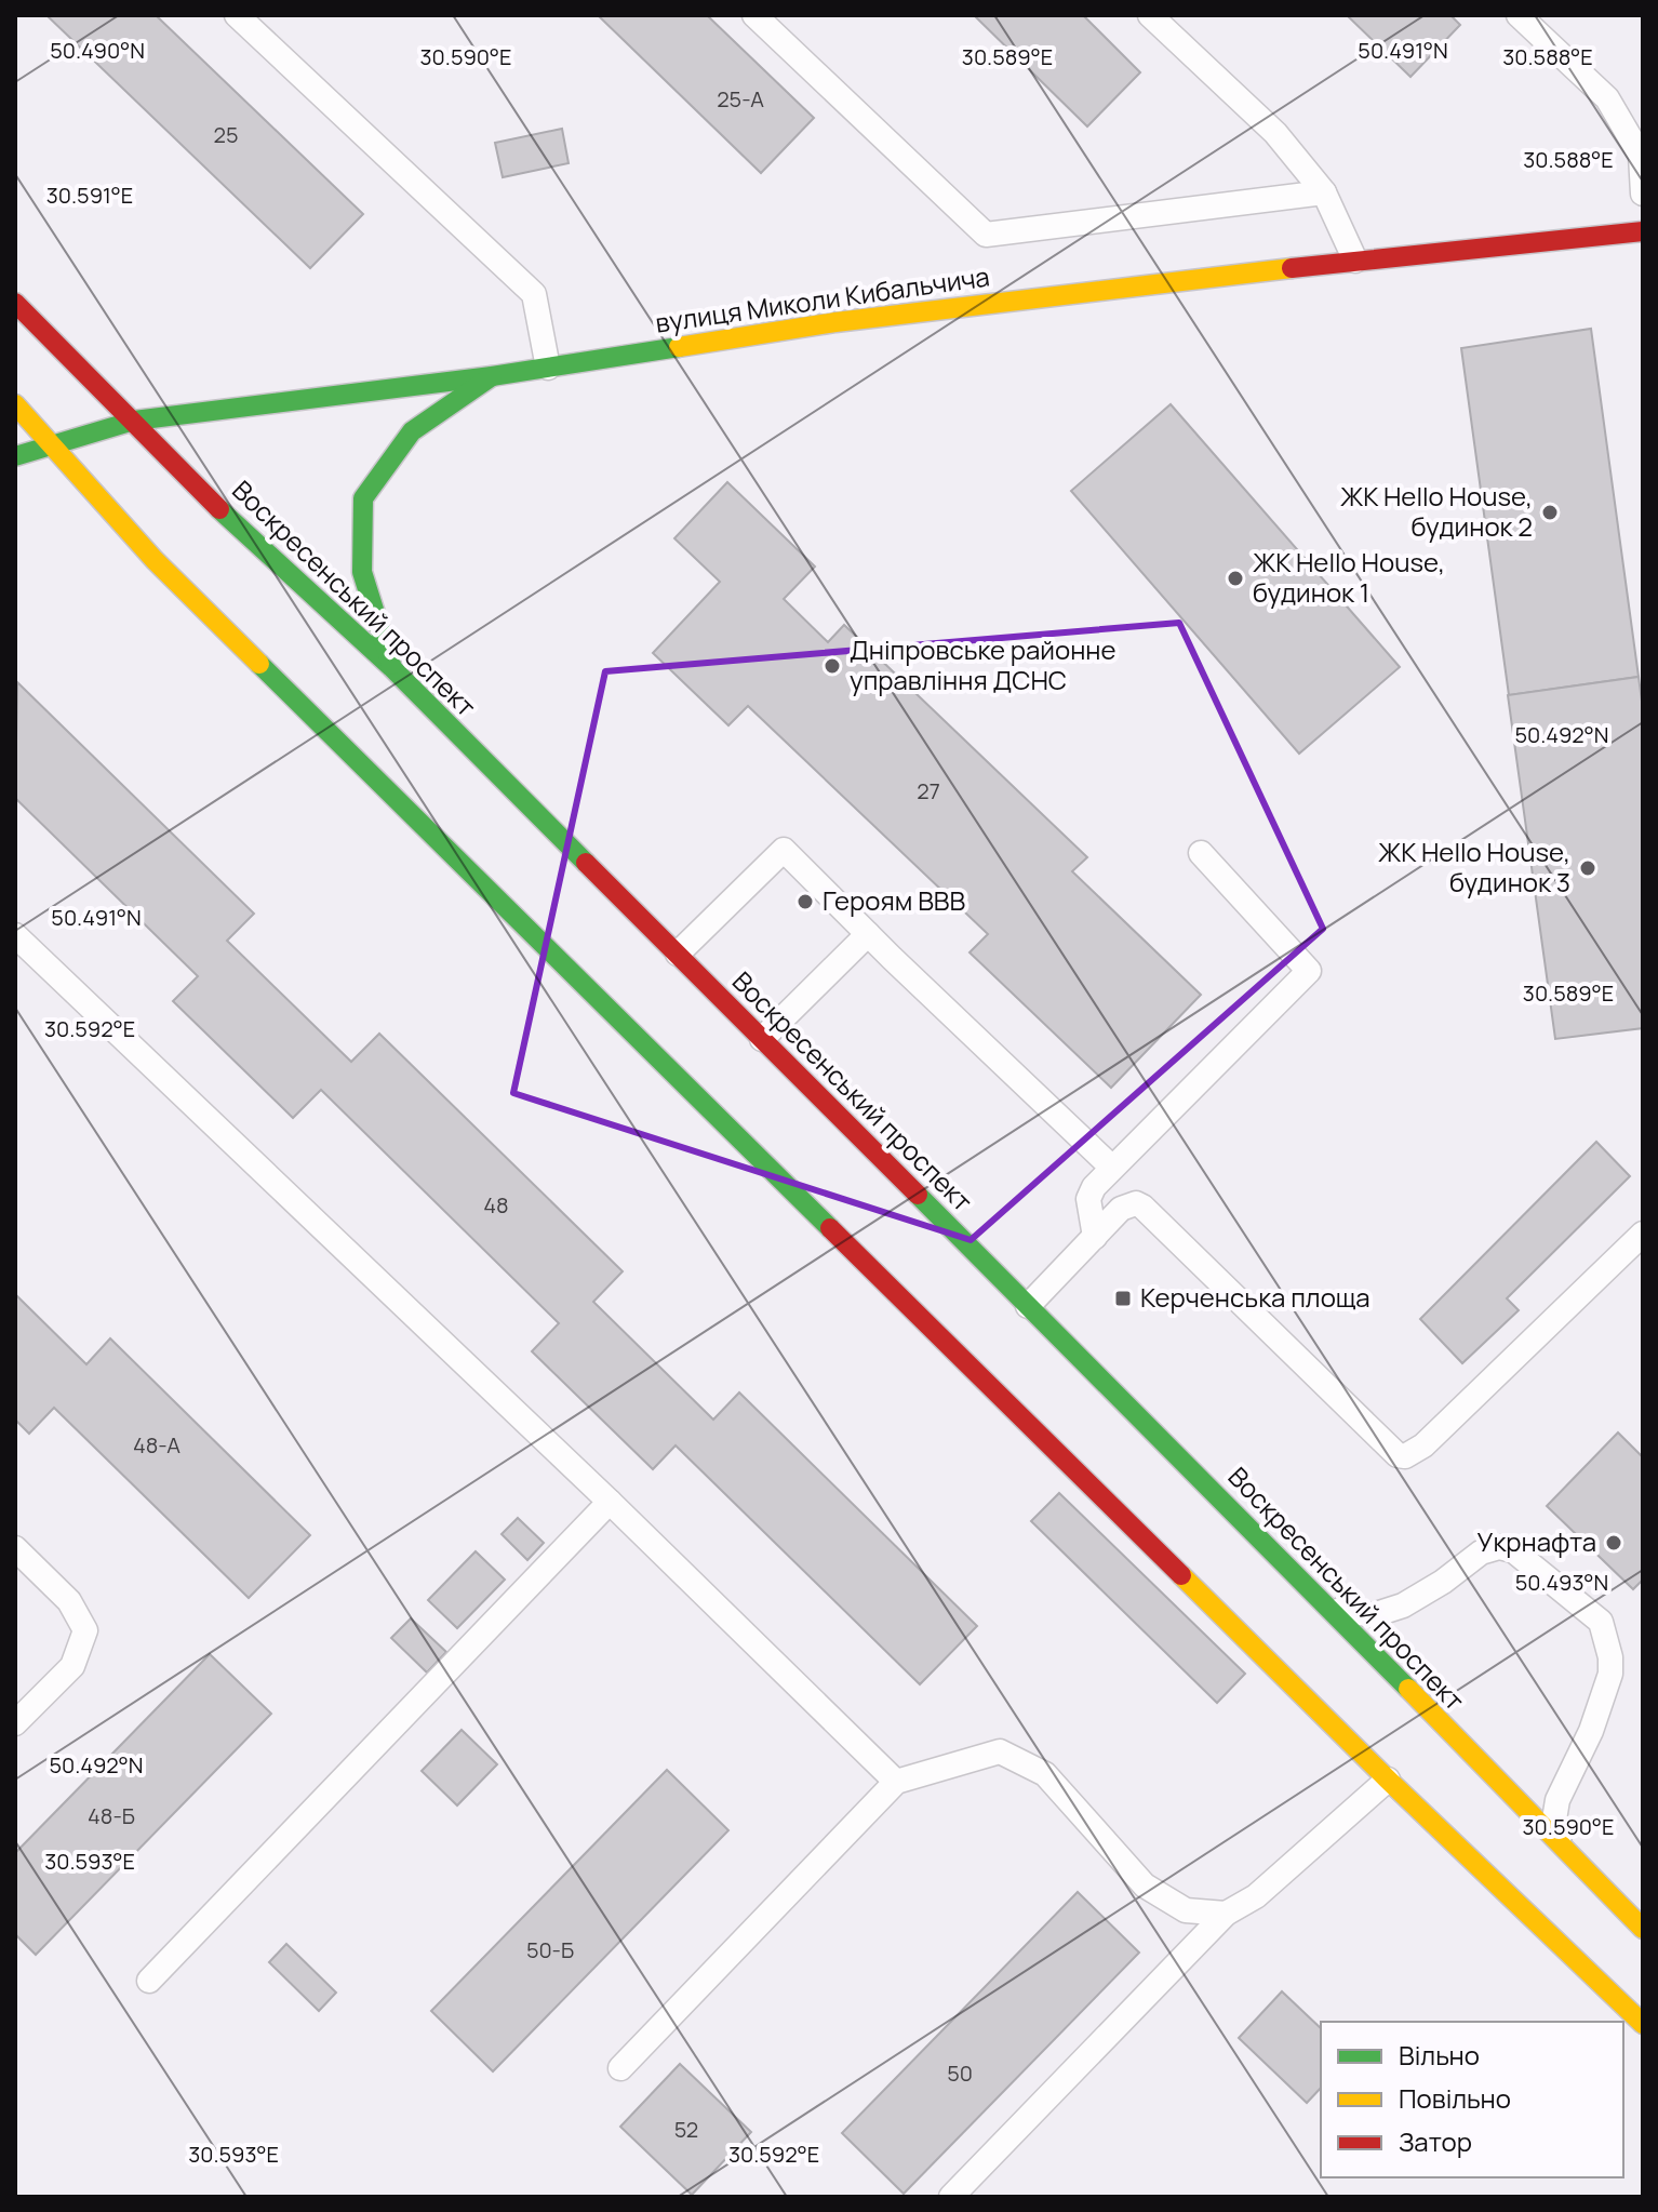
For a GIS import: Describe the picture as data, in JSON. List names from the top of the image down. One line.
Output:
{"streets":{"main road":["вулиця Миколи Кибальчича","Воскресенський проспект"]},"crossings":[["вулиця Миколи Кибальчича","Воскресенський проспект"]],"places":{"other":["ЖК Hello House, будинок 2","ЖК Hello House, будинок 1","Дніпровське районне управління ДСНС","ЖК Hello House, будинок 3","Героям ВВВ","Укрнафта"],"transit":["Керченська площа"]},"house_numbers":["25-А","25","27","48","48-А","48-Б","50-Б","50","52"],"legend":["Вільно","Повільно","Затор"],"coordinates":["50.490°N","50.491°N","30.590°E","30.589°E","30.588°E","30.591°E","50.492°N","30.592°E","50.493°N","30.593°E"]}
